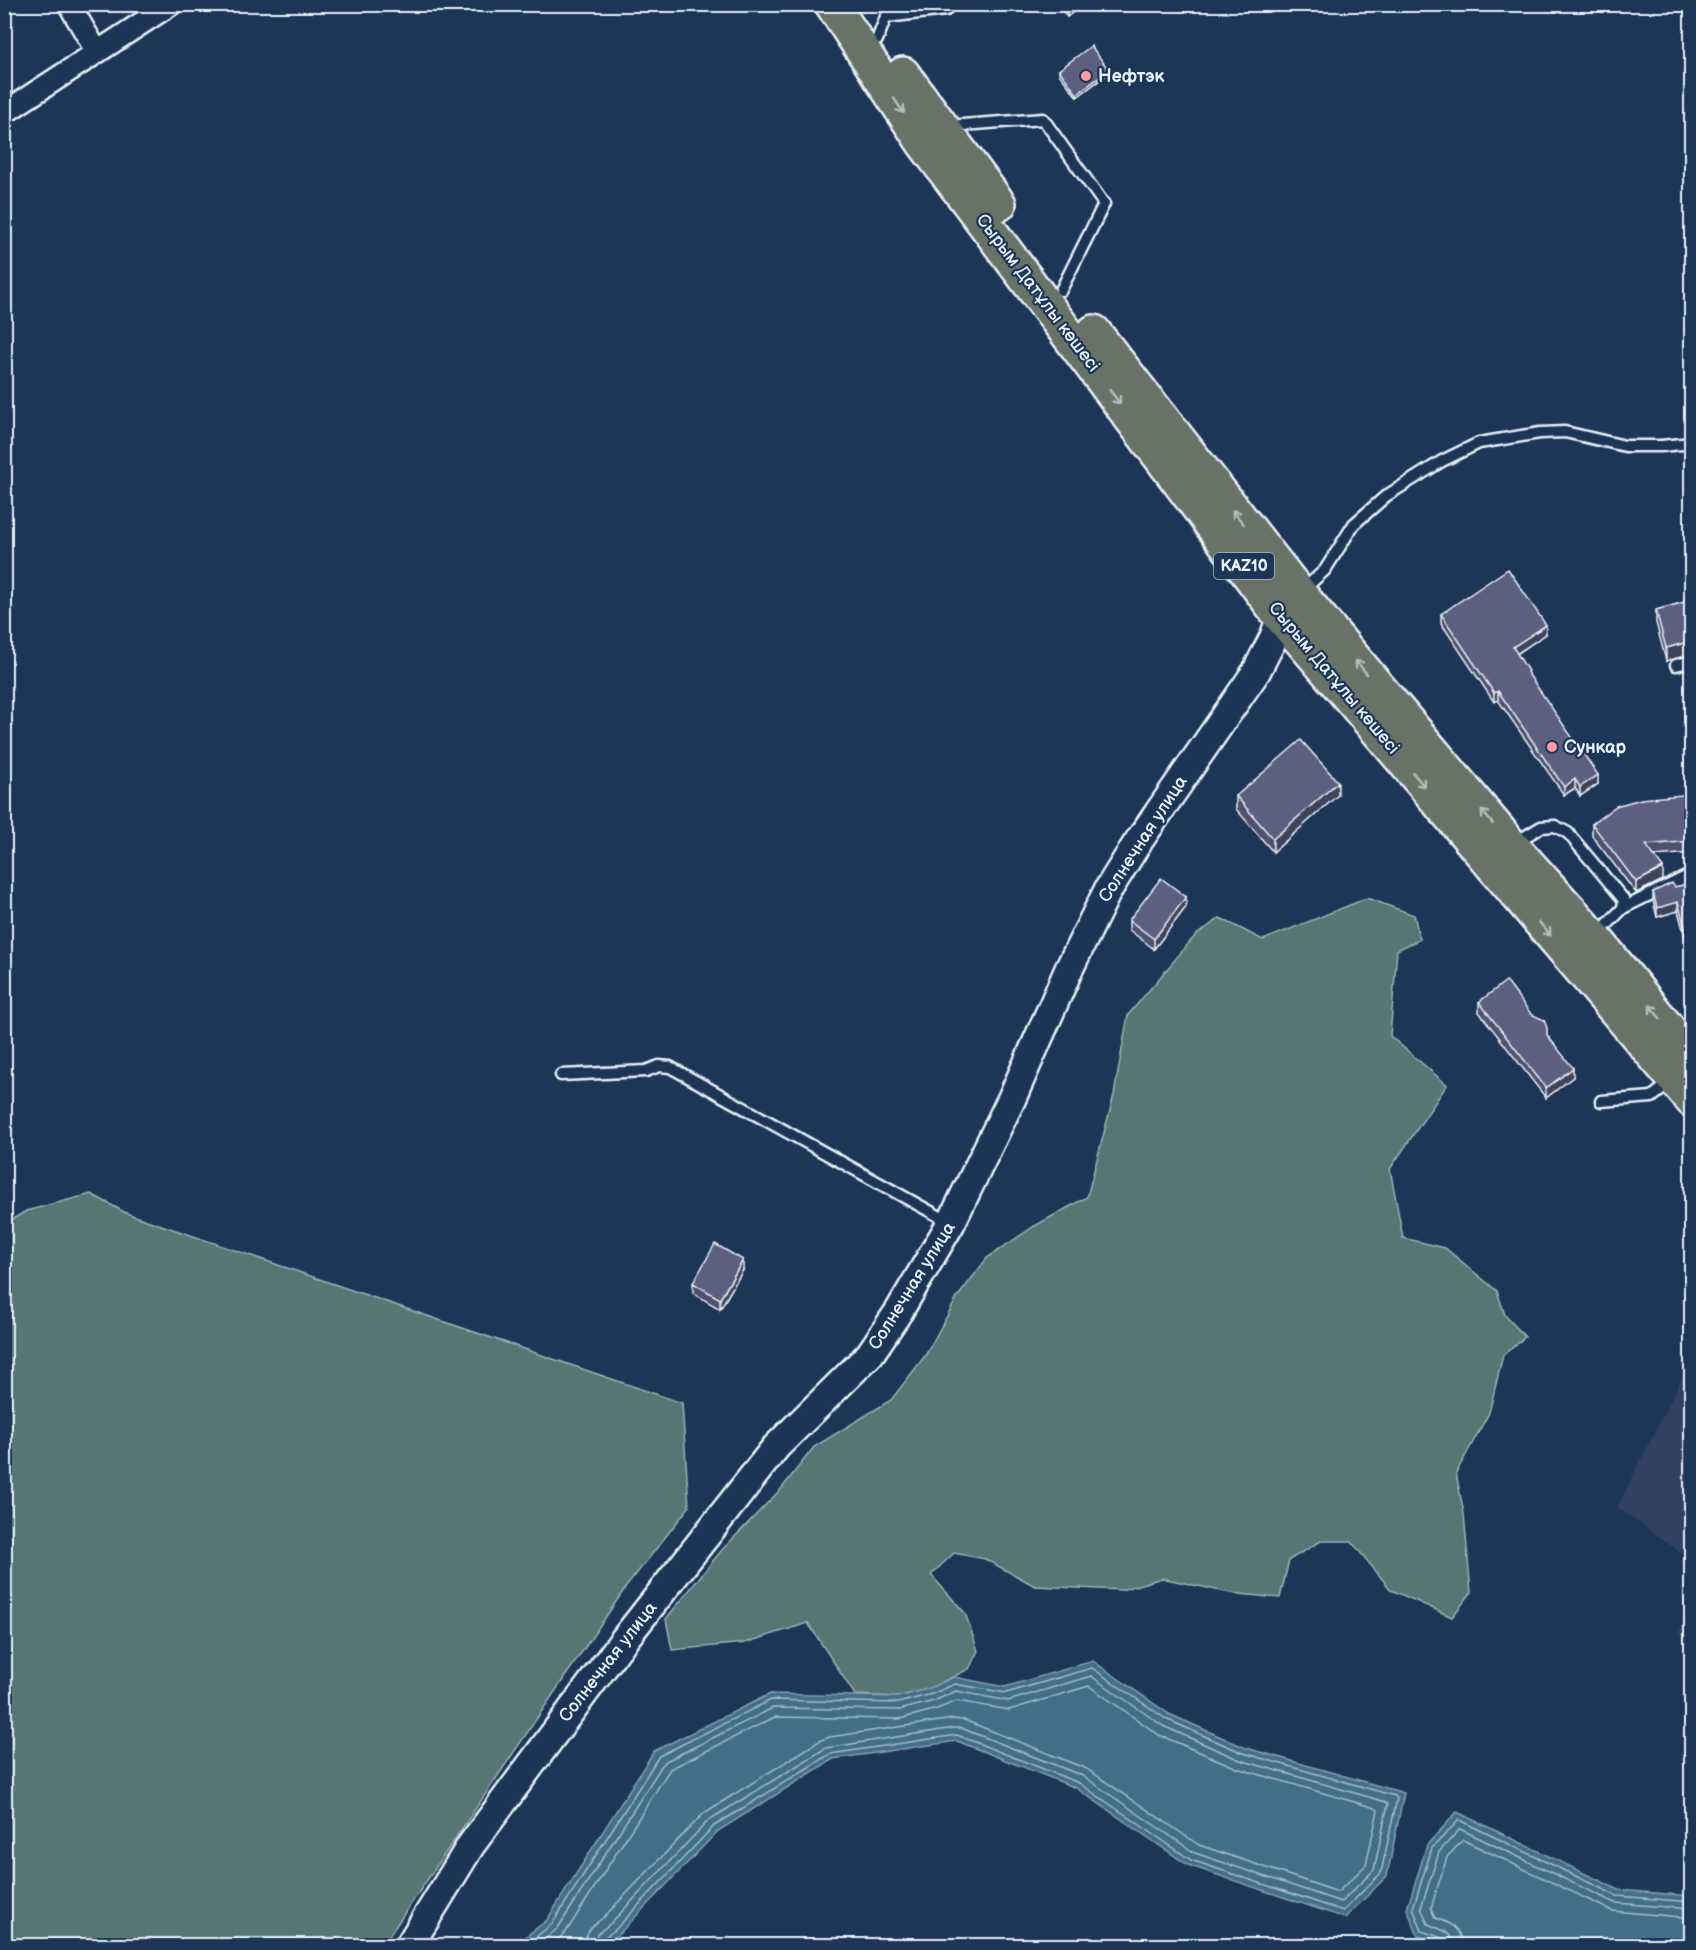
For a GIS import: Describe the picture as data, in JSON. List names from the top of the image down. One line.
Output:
{"streets":{"highway":["Сырым Датұлы көшесі","KAZ10"],"street":["Солнечная улица"]},"crossings":[["Сырым Датұлы көшесі","Солнечная улица"]],"places":["Нефтэк","Сункар"]}
